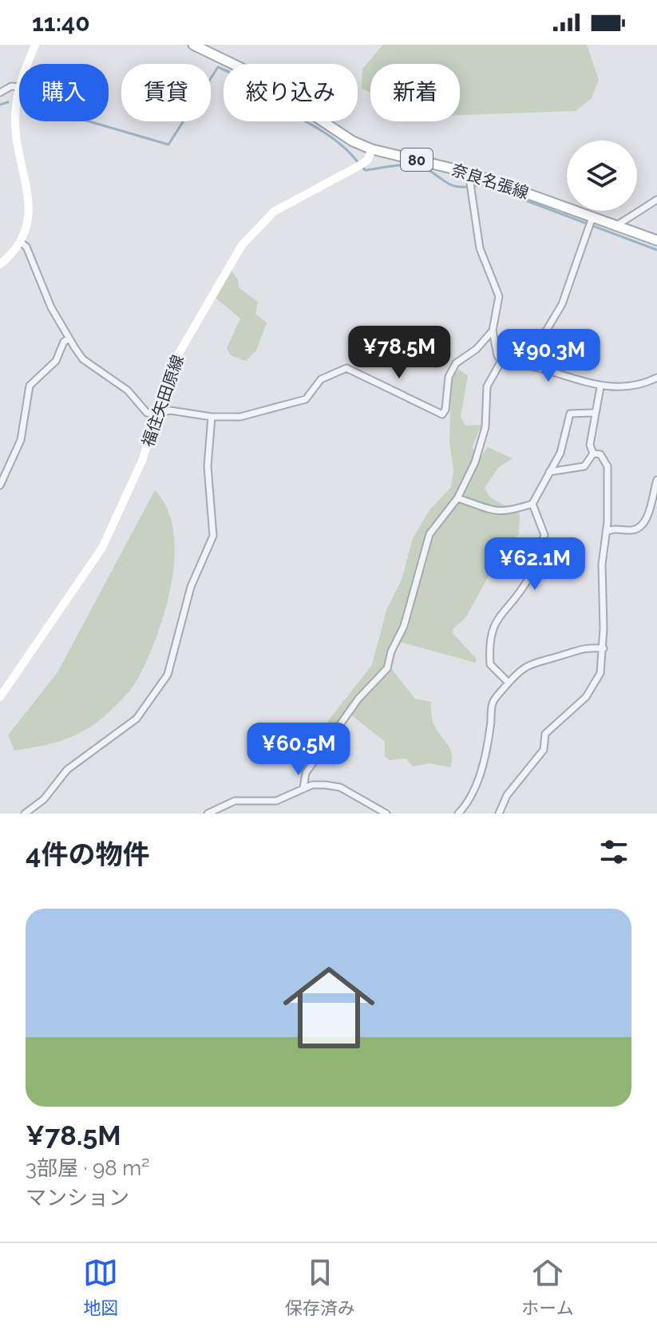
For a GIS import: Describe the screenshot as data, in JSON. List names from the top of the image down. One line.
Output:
{"streets":{"main road":["80","奈良名張線","福住矢田原線"]},"crossings":[["奈良名張線","福住矢田原線"]],"page":{"status":"11:40","chip":["購入","賃貸","絞り込み","新着"],"price":["¥78.5M","¥90.3M","¥62.1M","¥60.5M"],"heading":"4件の物件","list":[{"name":"¥78.5M","note":"3部屋 · 98 m² · マンション"}],"tabs":["地図","保存済み","ホーム"]}}
